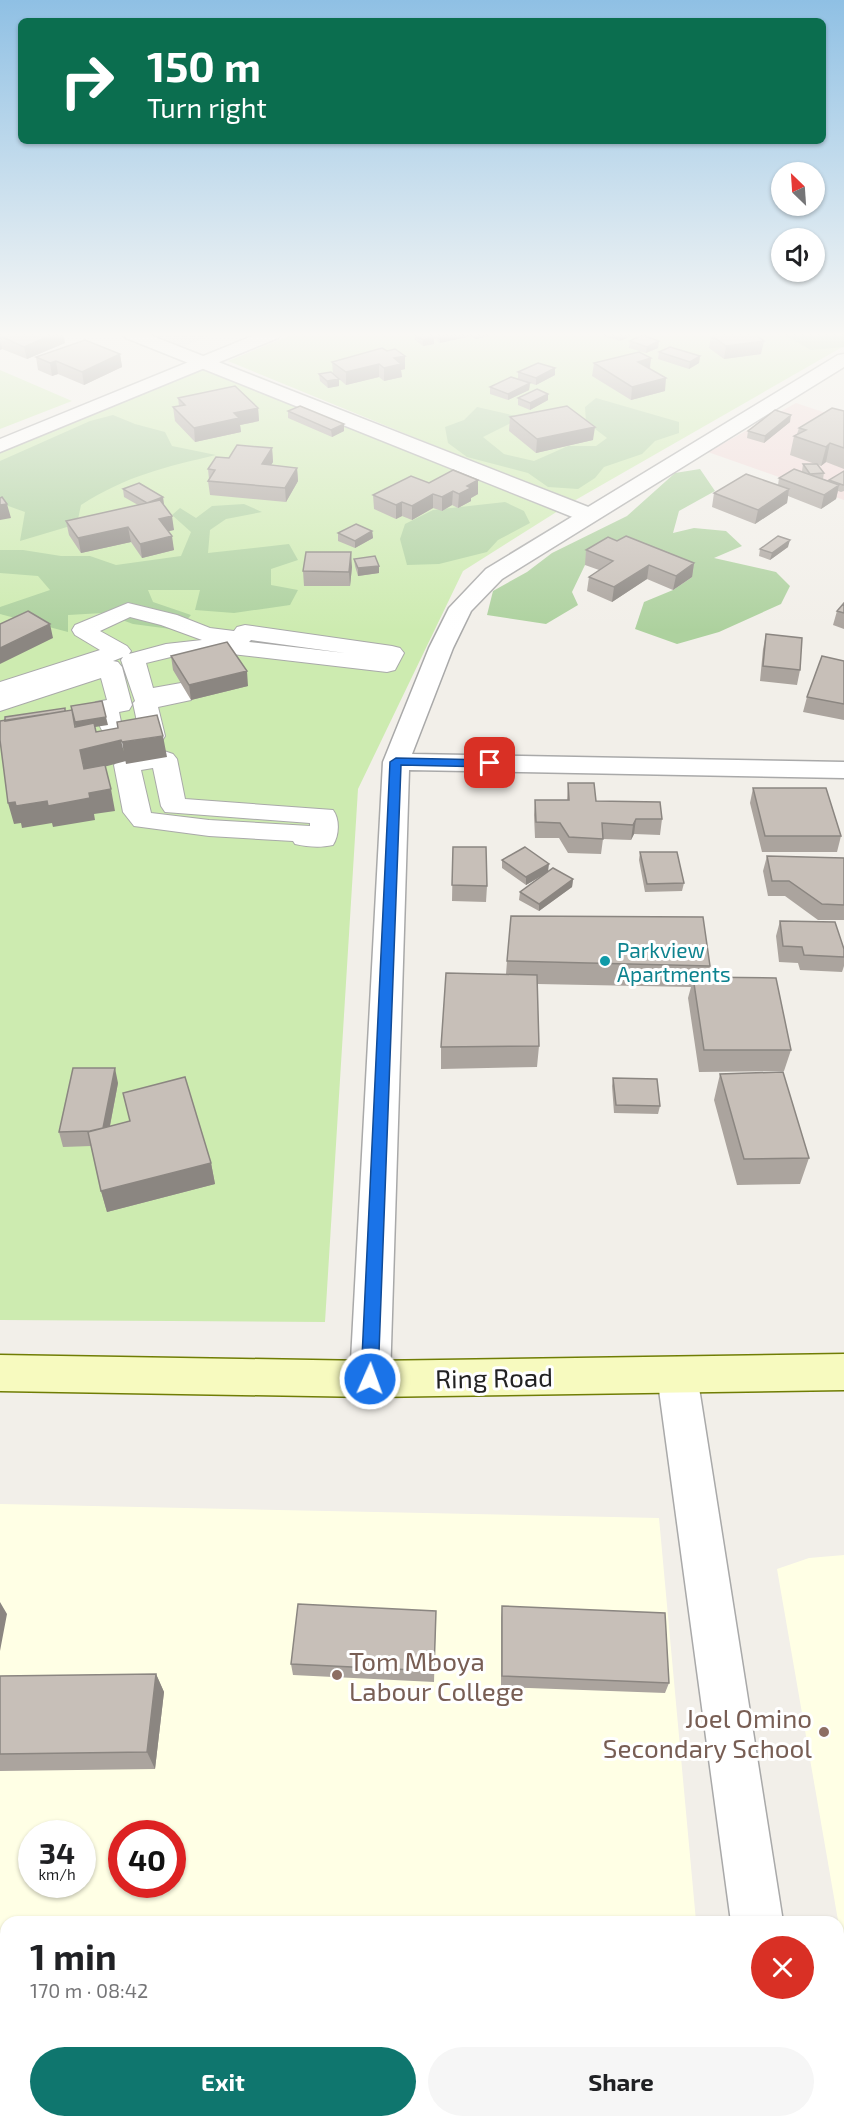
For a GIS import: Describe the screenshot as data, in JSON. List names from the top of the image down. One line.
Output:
{"streets":{"main road":["Ring Road"]},"places":["Parkview Apartments","Tom Mboya Labour College","Joel Omino Secondary School"],"north":"top left","page":{"turn":["150 m","Turn right"],"speed":"34 km/h","limit":"40","heading":["1 min","170 m · 08:42"],"buttons":["Exit","Share"]}}
